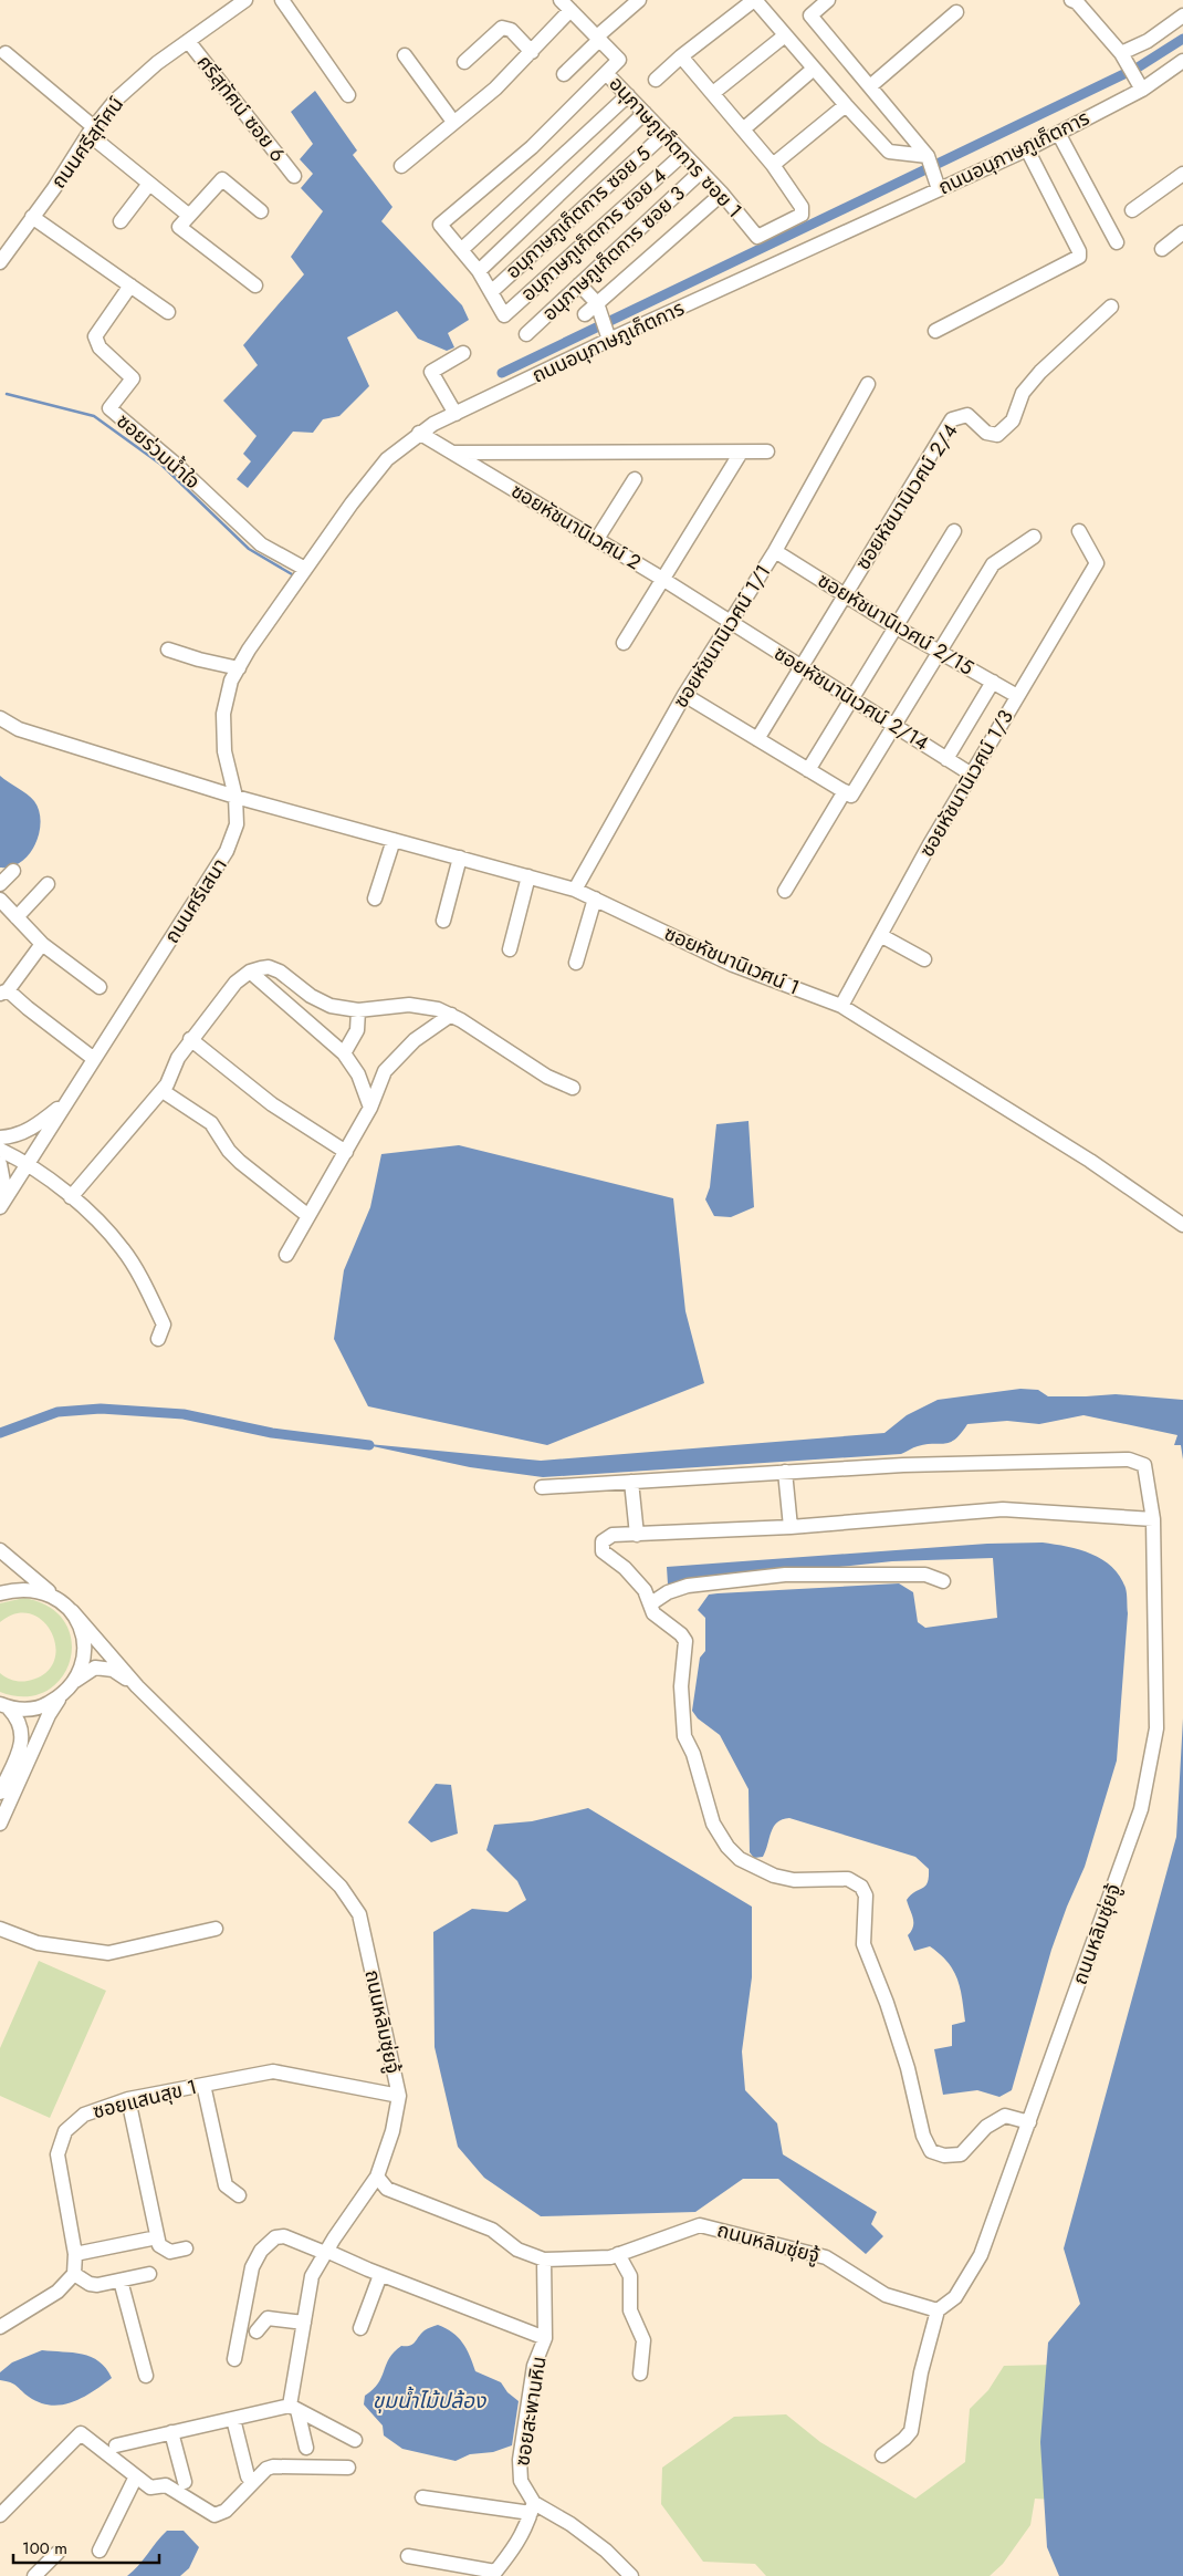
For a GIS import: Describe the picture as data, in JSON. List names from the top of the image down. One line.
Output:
{"streets":{"street":["ศรีสุทัศน์ ซอย 6","ถนนศรีสุทัศน์","อนุภาษภูเก็ตการ ซอย 1","ถนนอนุภาษภูเก็ตการ","อนุภาษภูเก็ตการ ซอย 5","อนุภาษภูเก็ตการ ซอย 4","อนุภาษภูเก็ตการ ซอย 3","ซอยร่วมน้ำใจ","ซอยหัชนานิเวศน์ 2/4","ซอยหัชนานิเวศน์ 2","ซอยหัชนานิเวศน์ 2/15","ซอยหัชนานิเวศน์ 1/1","ซอยหัชนานิเวศน์ 2/14","ซอยหัชนานิเวศน์ 1/3","ถนนศรีเสนา","ซอยหัชนานิเวศน์ 1","ถนนหลิมซุ่ยจู้","ซอยแสนสุข 1","ซอยสะพานหิน"]},"crossings":[["ศรีสุทัศน์ ซอย 6","ถนนศรีสุทัศน์"],["อนุภาษภูเก็ตการ ซอย 1","อนุภาษภูเก็ตการ ซอย 5"],["อนุภาษภูเก็ตการ ซอย 1","อนุภาษภูเก็ตการ ซอย 4"],["อนุภาษภูเก็ตการ ซอย 1","อนุภาษภูเก็ตการ ซอย 3"],["ถนนอนุภาษภูเก็ตการ","ซอยร่วมน้ำใจ"],["ถนนอนุภาษภูเก็ตการ","ซอยหัชนานิเวศน์ 2"],["ถนนอนุภาษภูเก็ตการ","ถนนศรีเสนา"],["ถนนอนุภาษภูเก็ตการ","ซอยหัชนานิเวศน์ 1"],["อนุภาษภูเก็ตการ ซอย 5","อนุภาษภูเก็ตการ ซอย 4"],["ซอยหัชนานิเวศน์ 2/4","ซอยหัชนานิเวศน์ 2/15"],["ซอยหัชนานิเวศน์ 2","ซอยหัชนานิเวศน์ 1/1"],["ซอยหัชนานิเวศน์ 2","ซอยหัชนานิเวศน์ 2/14"],["ซอยหัชนานิเวศน์ 2/15","ซอยหัชนานิเวศน์ 1/1"],["ซอยหัชนานิเวศน์ 2/15","ซอยหัชนานิเวศน์ 1/3"],["ซอยหัชนานิเวศน์ 1/1","ซอยหัชนานิเวศน์ 2/14"],["ซอยหัชนานิเวศน์ 1/1","ซอยหัชนานิเวศน์ 1"],["ซอยหัชนานิเวศน์ 2/14","ซอยหัชนานิเวศน์ 1/3"],["ซอยหัชนานิเวศน์ 1/3","ซอยหัชนานิเวศน์ 1"],["ถนนศรีเสนา","ซอยหัชนานิเวศน์ 1"],["ถนนหลิมซุ่ยจู้","ซอยแสนสุข 1"],["ถนนหลิมซุ่ยจู้","ซอยสะพานหิน"]],"water":["ขุมน้ำไม้ปล้อง"],"scale_bar":"100 m"}
